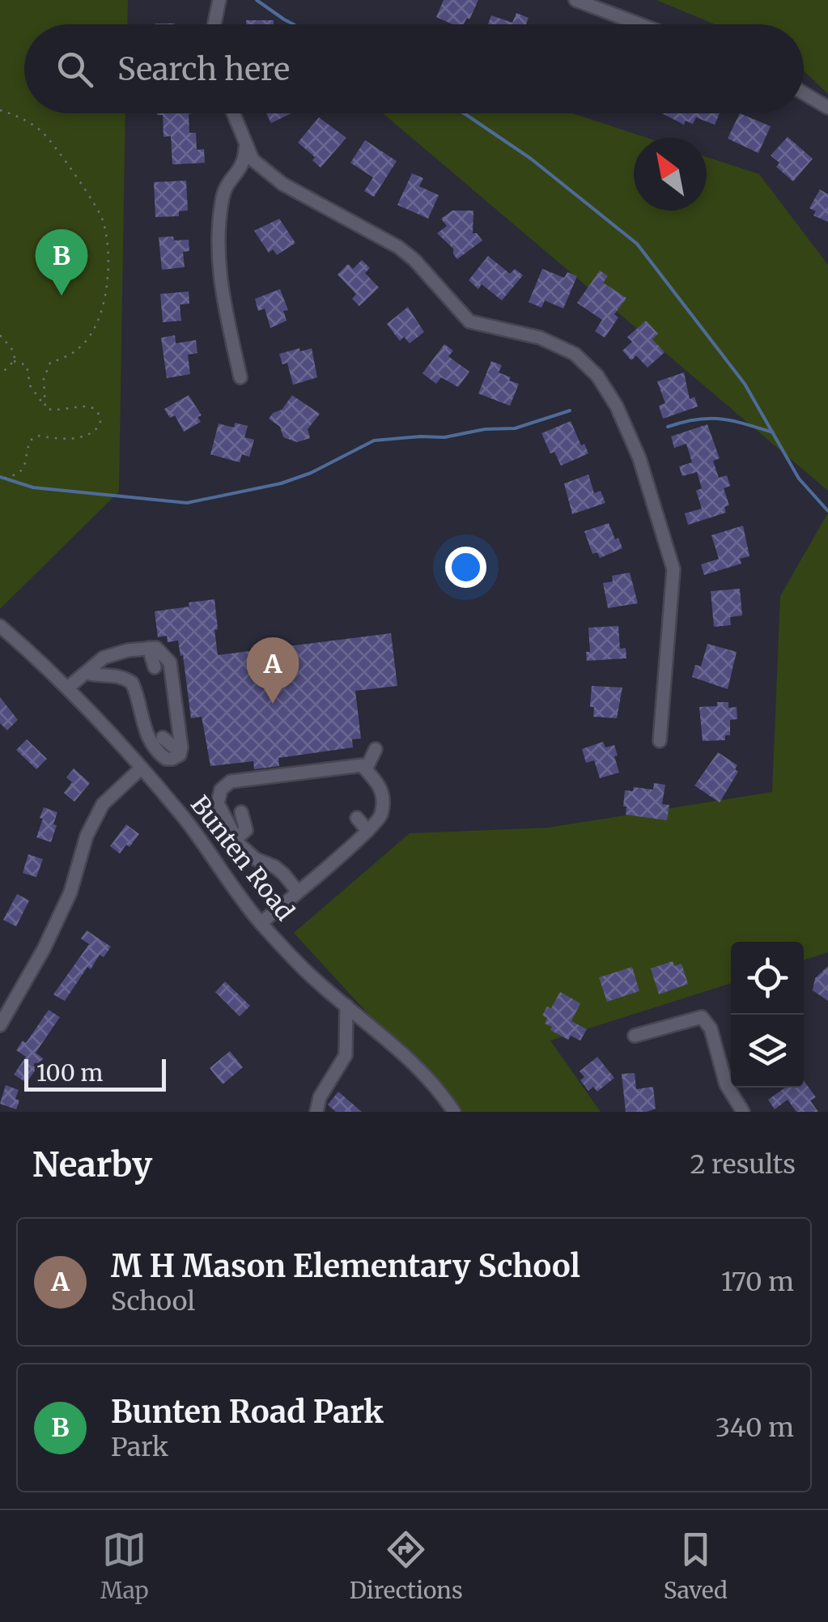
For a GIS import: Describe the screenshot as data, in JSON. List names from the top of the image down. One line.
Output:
{"streets":{"street":["Bunten Road"]},"scale_bar":"100 m","north":"top left","page":{"search":"Search here","pins":["B","A"],"scale":"100 m","heading":["Nearby","2 results"],"list":[{"mark":"A","name":"M H Mason Elementary School","note":"School","value":"170 m"},{"mark":"B","name":"Bunten Road Park","note":"Park","value":"340 m"}],"nav":["Map","Directions","Saved"]}}
